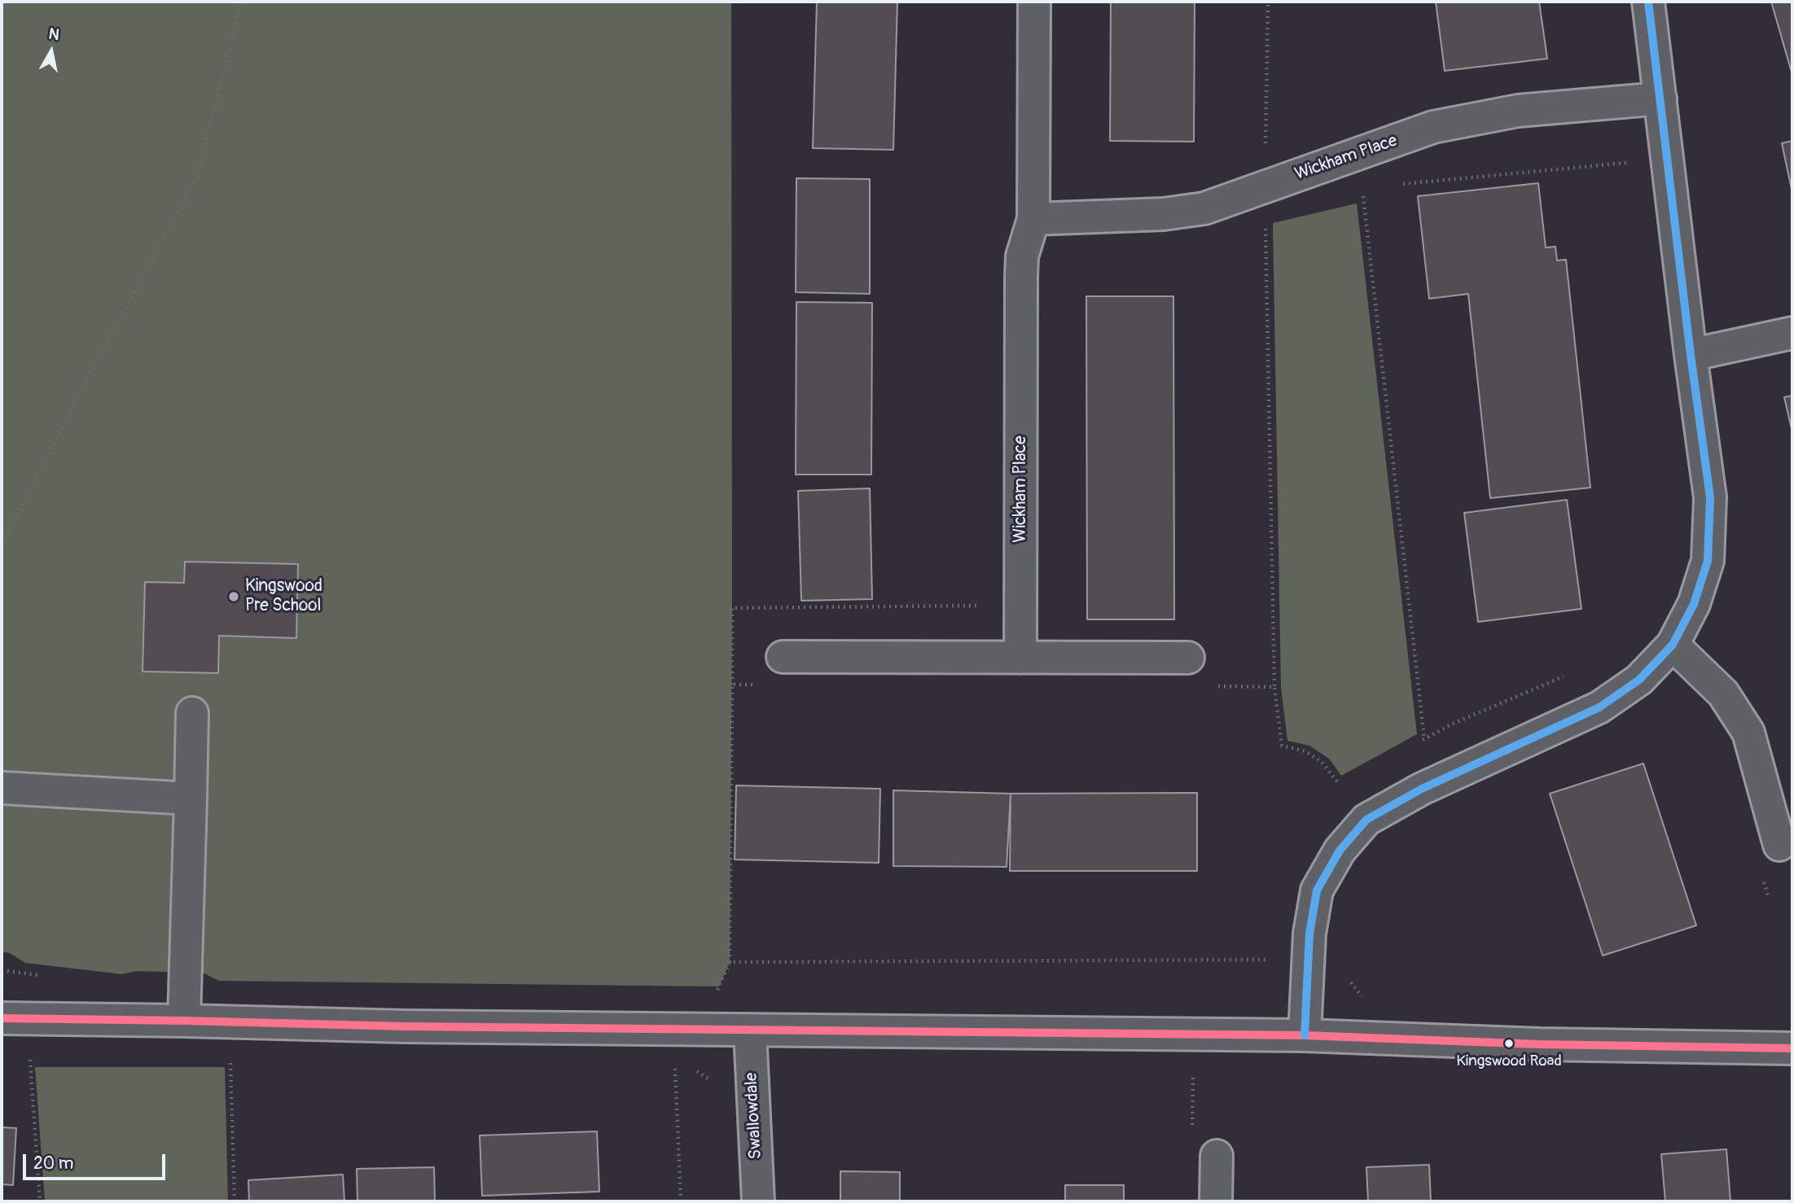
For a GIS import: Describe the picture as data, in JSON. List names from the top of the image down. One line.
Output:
{"streets":{"street":["Wickham Place","Swallowdale"]},"places":["Kingswood Pre School","Kingswood Road"],"scale_bar":"20 m","north":"top"}
